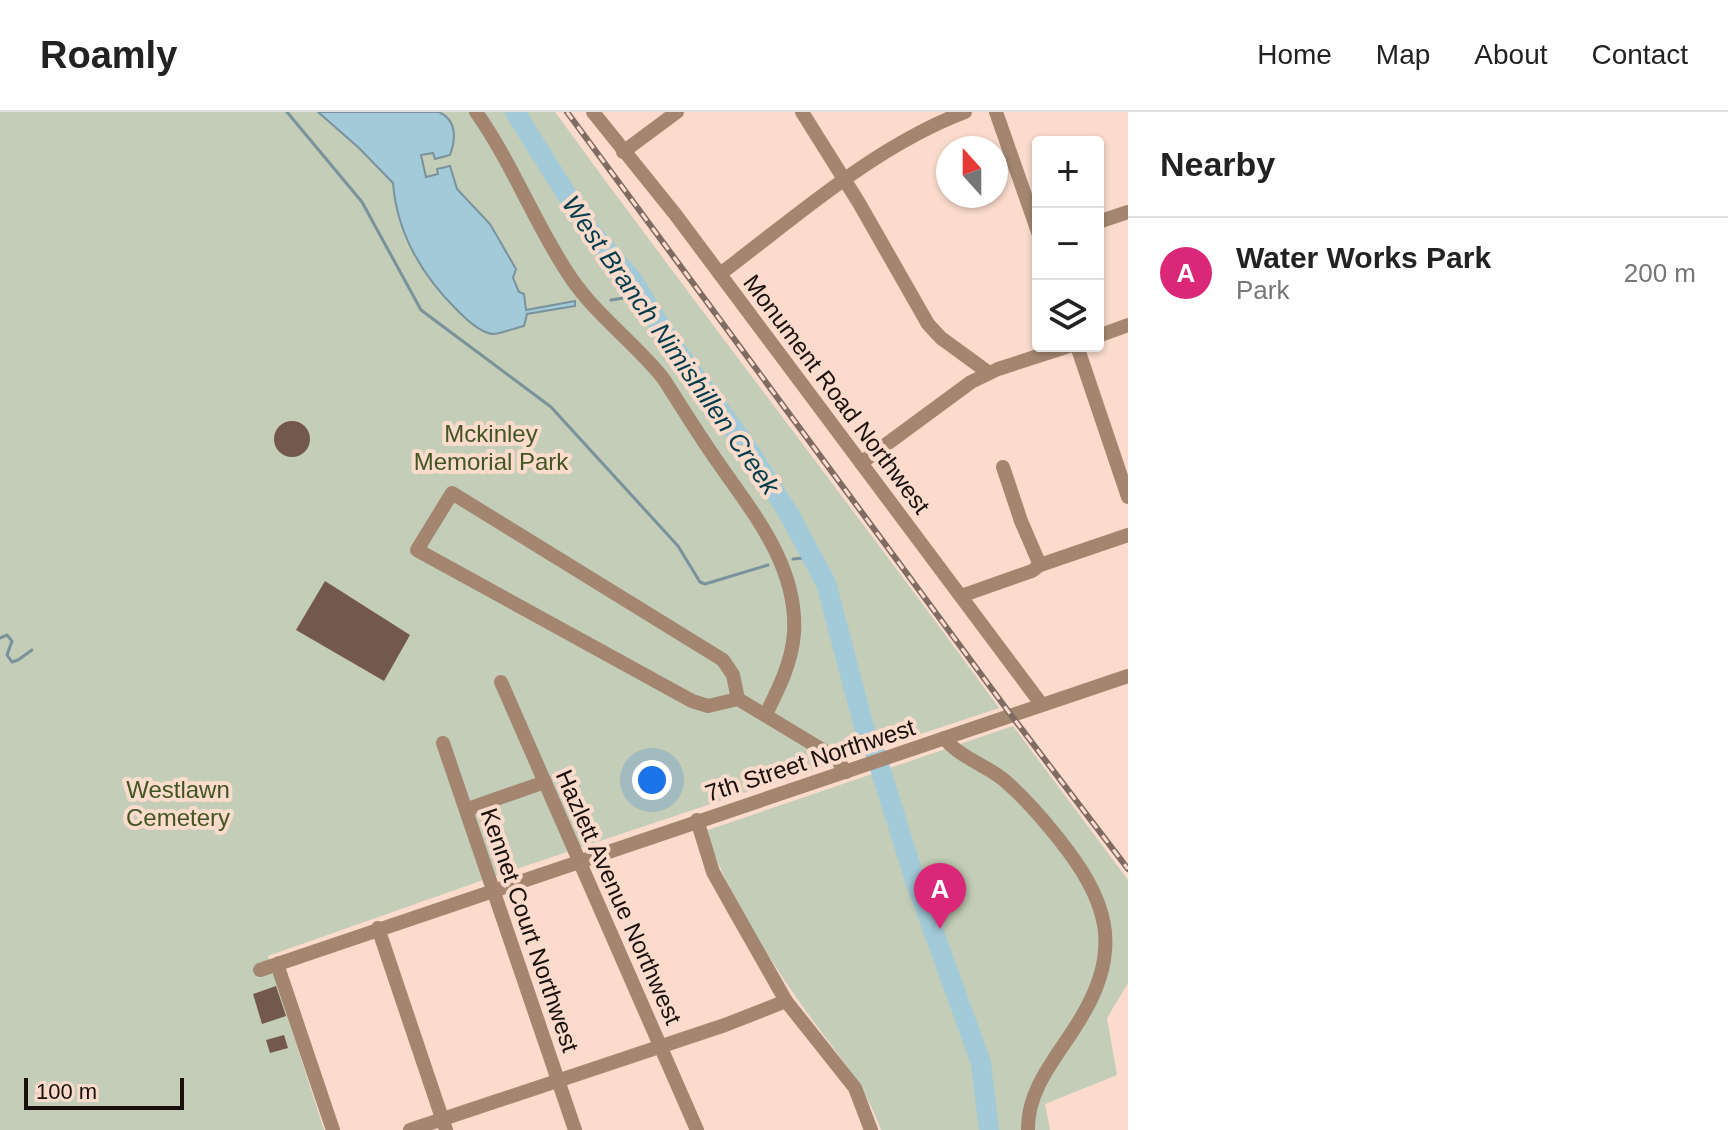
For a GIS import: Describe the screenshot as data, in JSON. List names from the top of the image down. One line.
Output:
{"streets":{"street":["Monument Road Northwest","7th Street Northwest","Hazlett Avenue Northwest","Kennet Court Northwest"]},"crossings":[["Monument Road Northwest","7th Street Northwest"],["7th Street Northwest","Hazlett Avenue Northwest"],["7th Street Northwest","Kennet Court Northwest"]],"water":["West Branch Nimishillen Creek"],"parks":["Mckinley Memorial Park","Westlawn Cemetery"],"scale_bar":"100 m","north":"top","page":{"header":"Roamly","nav":["Home","Map","About","Contact"],"heading":"Nearby","map_buttons":["+","−"],"list":[{"mark":"A","name":"Water Works Park","note":"Park","value":"200 m"}],"pins":"A","scale":"100 m"}}
